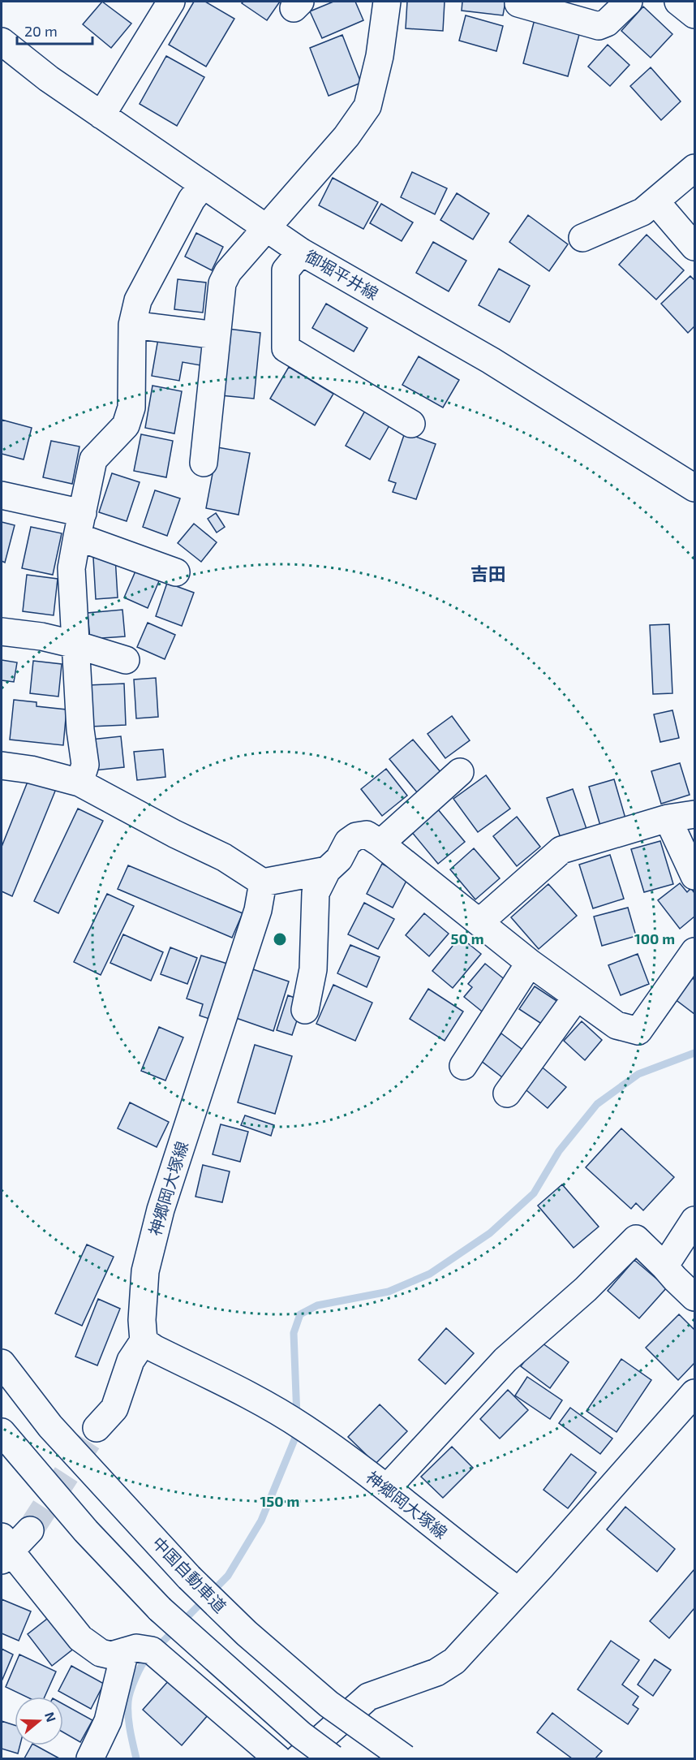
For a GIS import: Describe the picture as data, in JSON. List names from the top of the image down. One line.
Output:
{"streets":{"main road":["御堀平井線","神郷岡大塚線","中国自動車道"]},"districts":["吉田"],"scale_bar":"20 m","north":"right","rings":["50 m","100 m","150 m"]}
